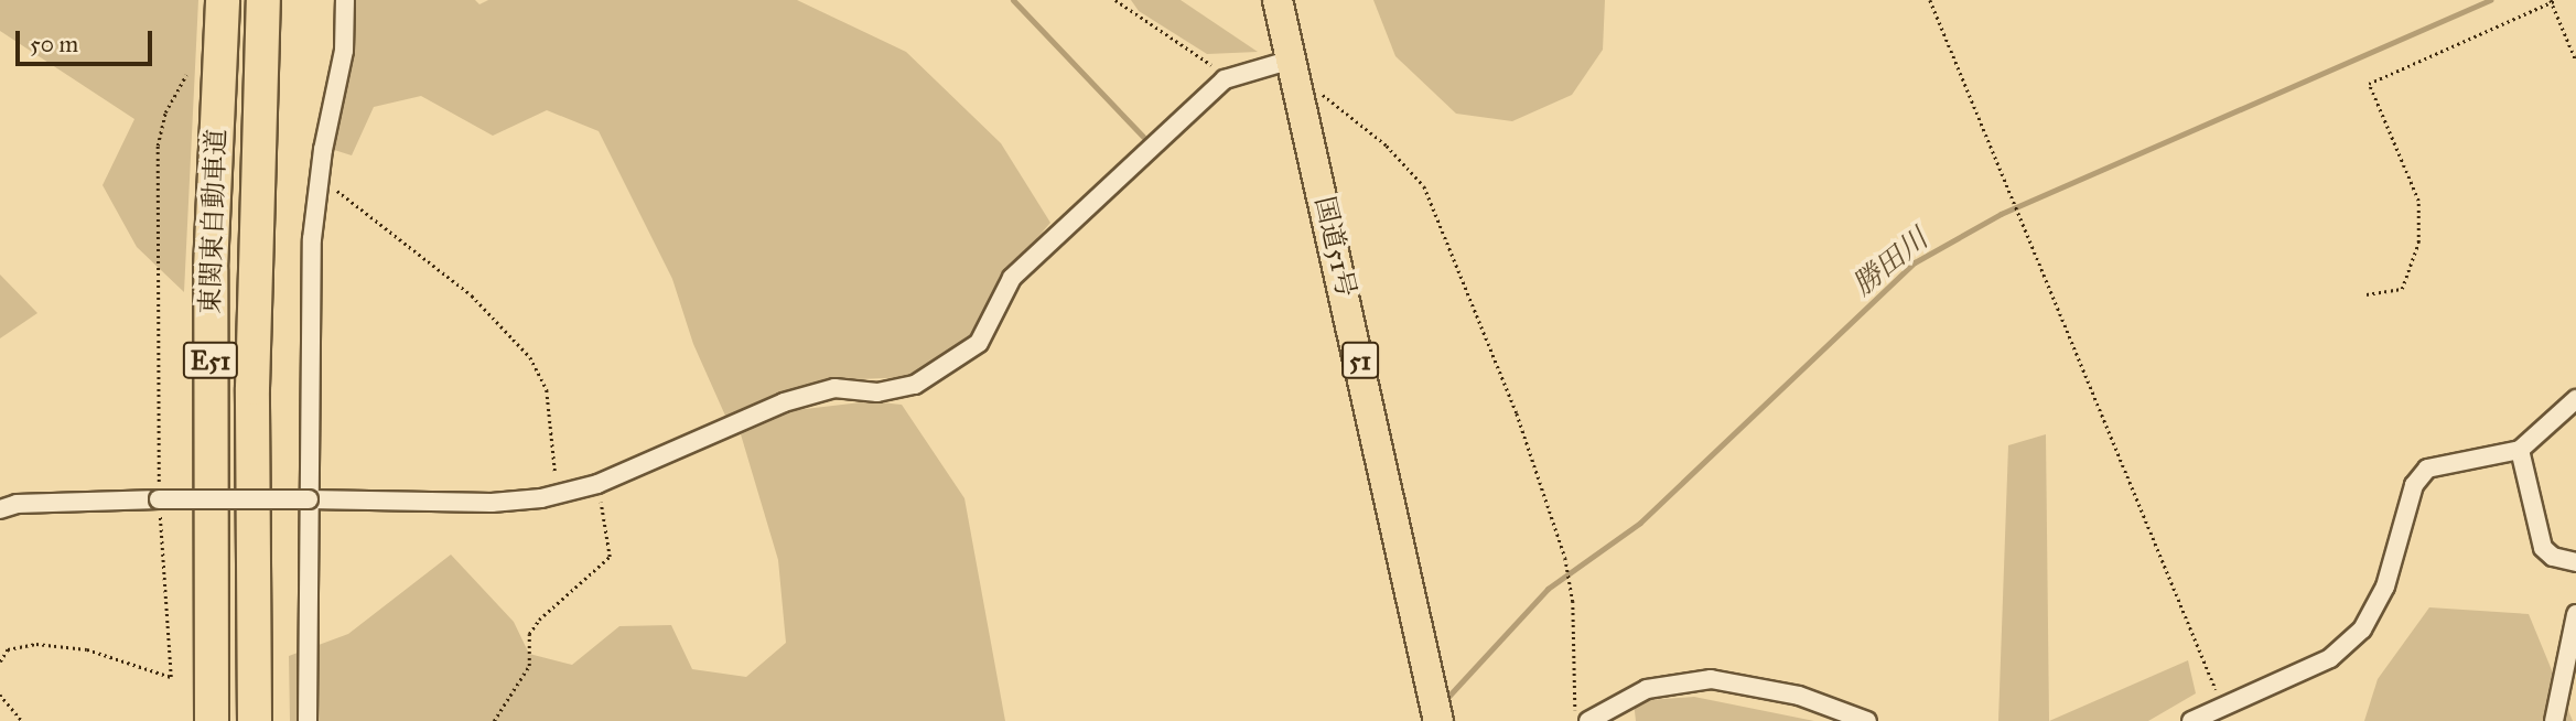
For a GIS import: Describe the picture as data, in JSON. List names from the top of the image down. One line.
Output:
{"streets":{"highway":["東関東自動車道","国道51号","E51","51"]},"water":["勝田川"],"scale_bar":"50 m"}
